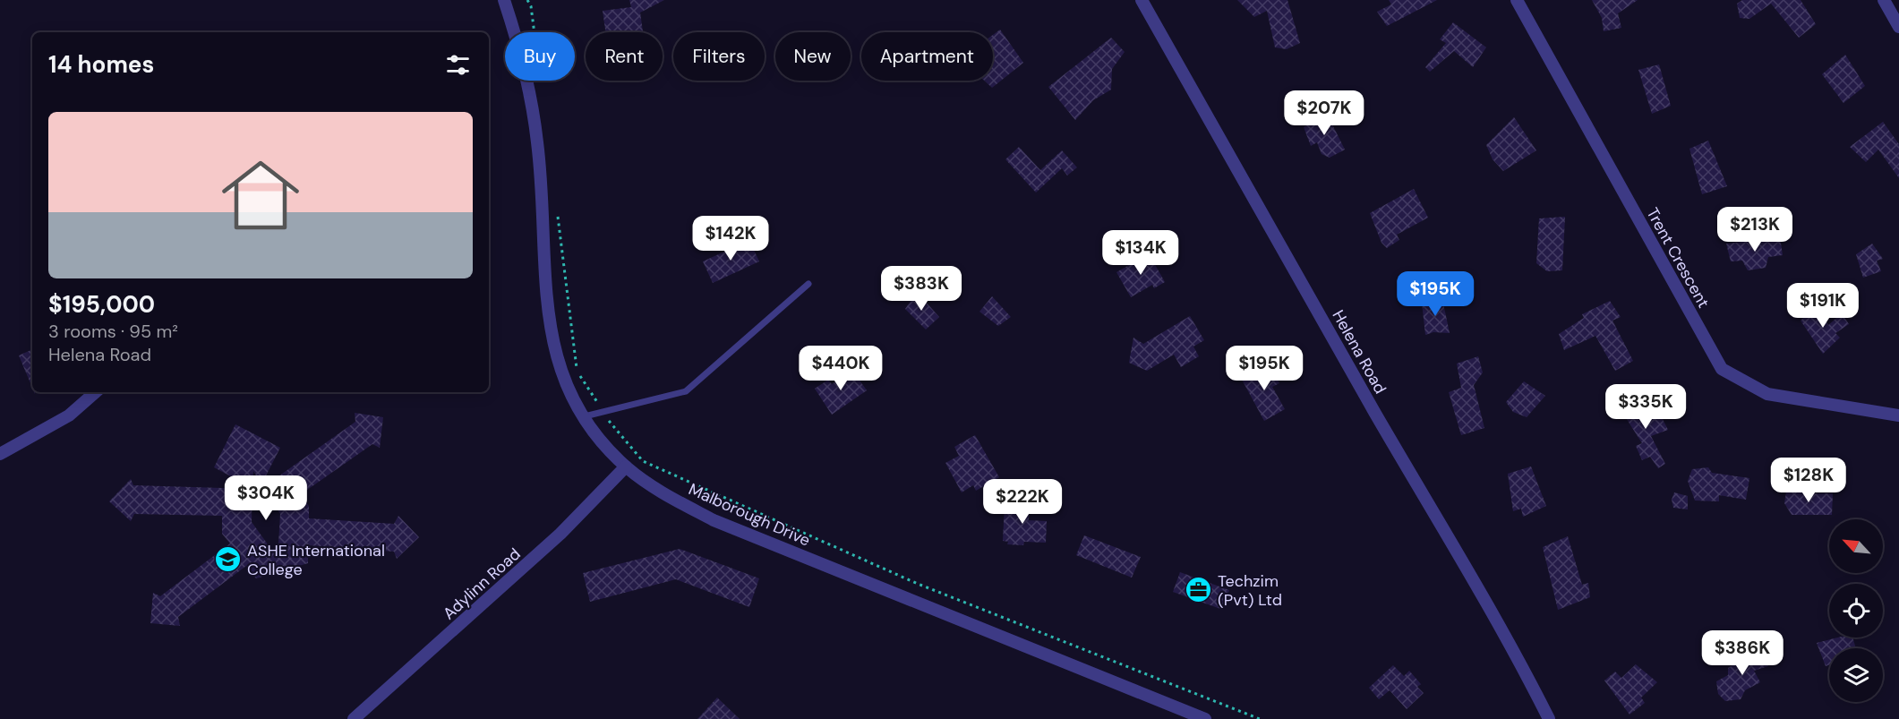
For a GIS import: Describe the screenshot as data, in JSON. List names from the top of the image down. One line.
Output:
{"streets":{"street":["Trent Crescent","Helena Road","Malborough Drive","Adylinn Road"]},"crossings":[["Malborough Drive","Adylinn Road"]],"places":{"school or university":["ASHE International College"],"office":["Techzim (Pvt) Ltd"]},"north":"top left","page":{"chip":["Buy","Rent","Filters","New","Apartment"],"heading":"14 homes","price":["$207K","$213K","$142K","$134K","$383K","$195K","$191K","$440K","$195K","$335K","$128K","$304K","$222K","$386K"],"list":[{"name":"$195,000","note":"3 rooms · 95 m² · Helena Road"}]}}
